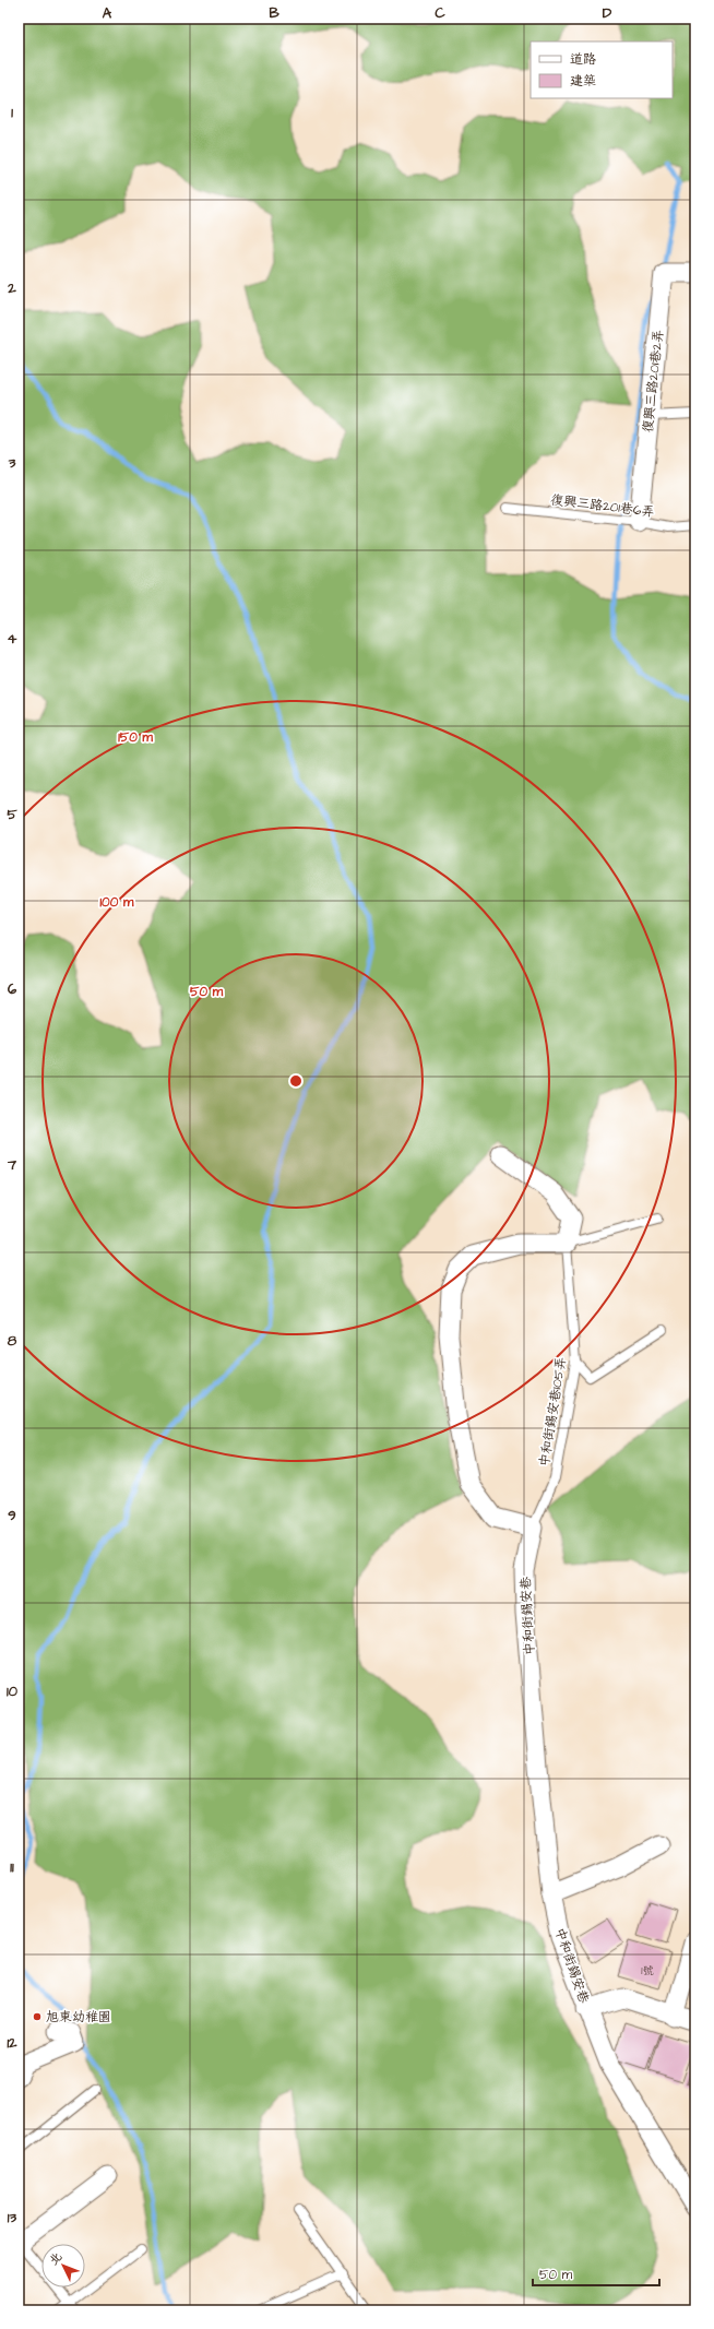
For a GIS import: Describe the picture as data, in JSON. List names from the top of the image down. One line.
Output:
{"streets":{"street":["復興三路201巷2弄","中和街錫安巷"],"lane":["復興三路201巷6弄","中和街錫安巷105弄"]},"crossings":[["復興三路201巷2弄","復興三路201巷6弄"],["中和街錫安巷105弄","中和街錫安巷"]],"places":["旭東幼稚園"],"house_numbers":["1號"],"legend":["道路","建築"],"scale_bar":"50 m","north":"top left","grid":{"columns":["A","B","C","D"],"rows":["1","2","3","4","5","6","7","8","9","10","11","12","13"]},"rings":["150 m","100 m","50 m"]}
